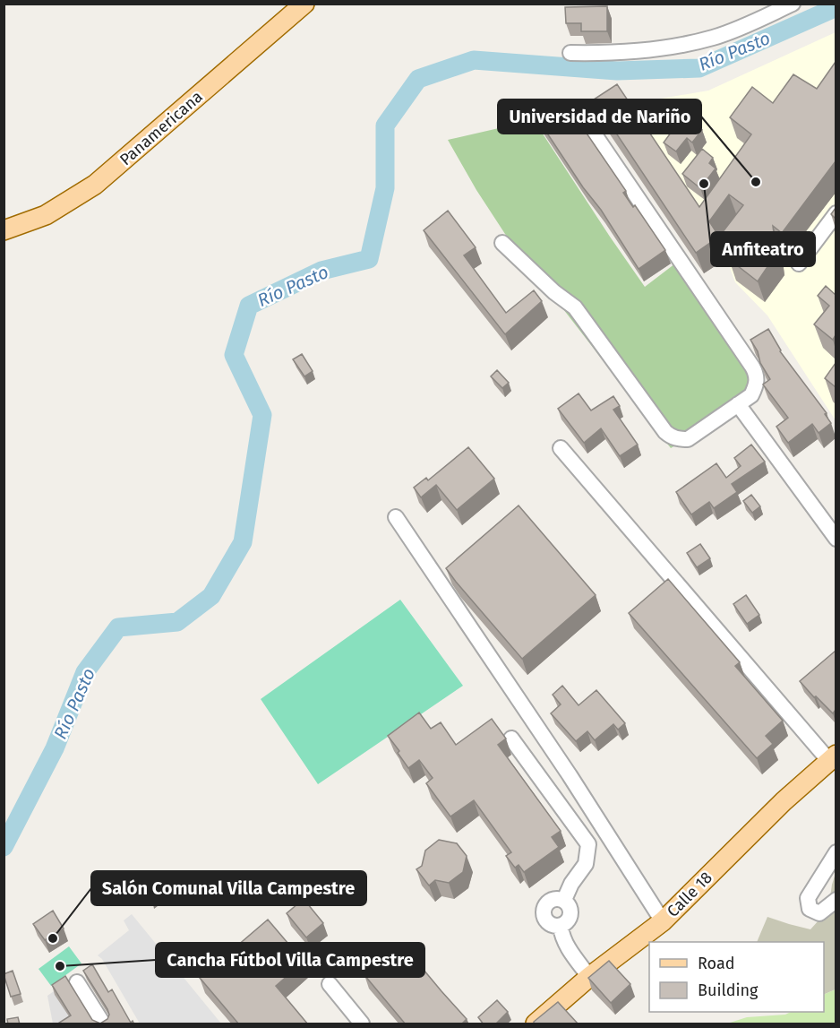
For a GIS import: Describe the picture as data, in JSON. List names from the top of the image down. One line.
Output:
{"streets":{"main road":["Panamericana","Calle 18"]},"water":["Río Pasto"],"places":["Universidad de Nariño","Anfiteatro","Salón Comunal Villa Campestre","Cancha Fútbol Villa Campestre"],"legend":["Road","Building"]}
